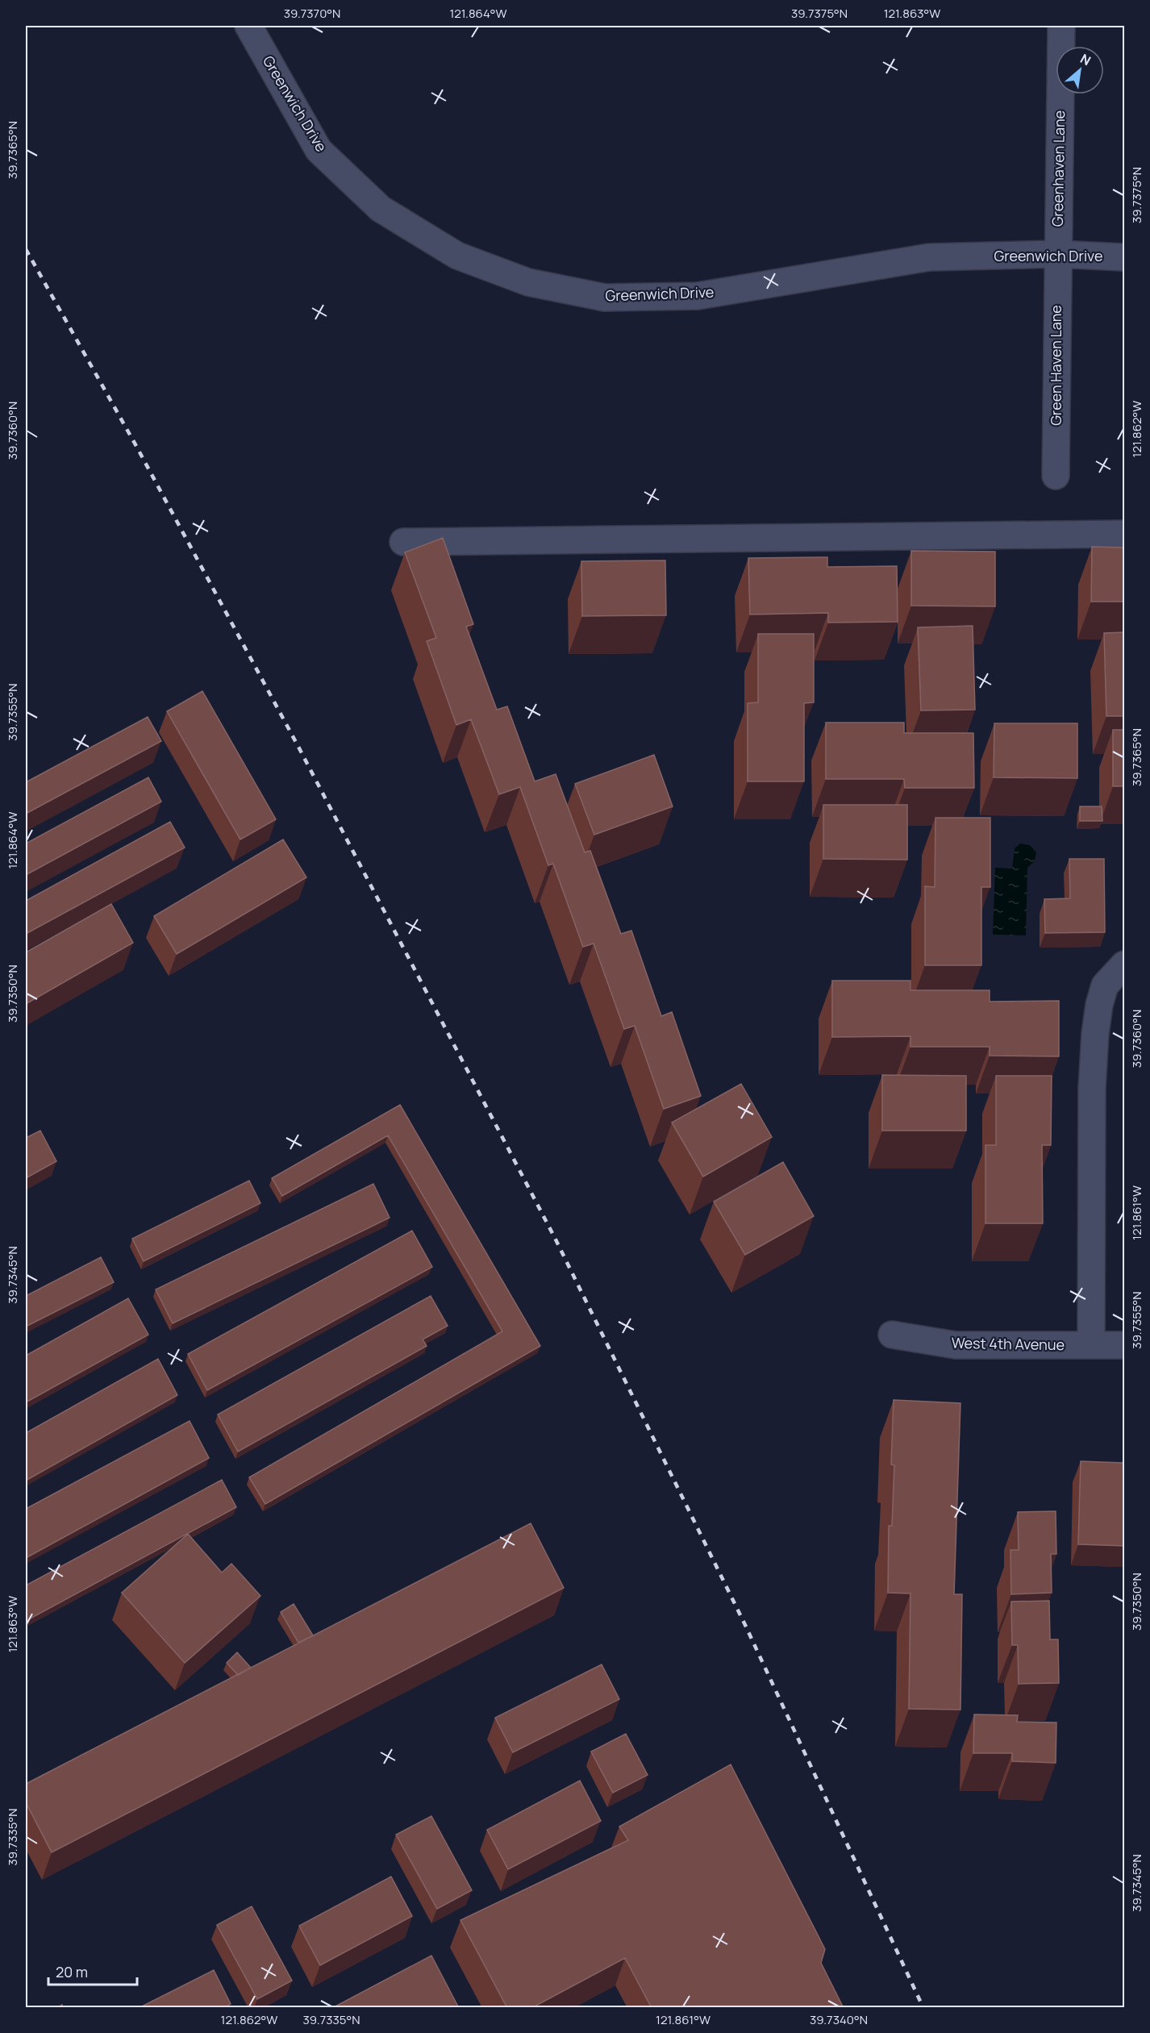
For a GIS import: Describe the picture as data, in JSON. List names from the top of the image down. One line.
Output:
{"streets":{"street":["Greenwich Drive","Greenhaven Lane","Green Haven Lane","West 4th Avenue"]},"crossings":[["Greenwich Drive","Greenhaven Lane"],["Greenwich Drive","Green Haven Lane"],["Greenhaven Lane","Green Haven Lane"]],"scale_bar":"20 m","north":"top right","coordinates":["39.7370°N","121.864°W","39.7375°N","121.863°W","39.7365°N","121.862°W","39.7360°N","39.7355°N","39.7350°N","121.861°W","39.7345°N","39.7335°N","39.7340°N"]}
